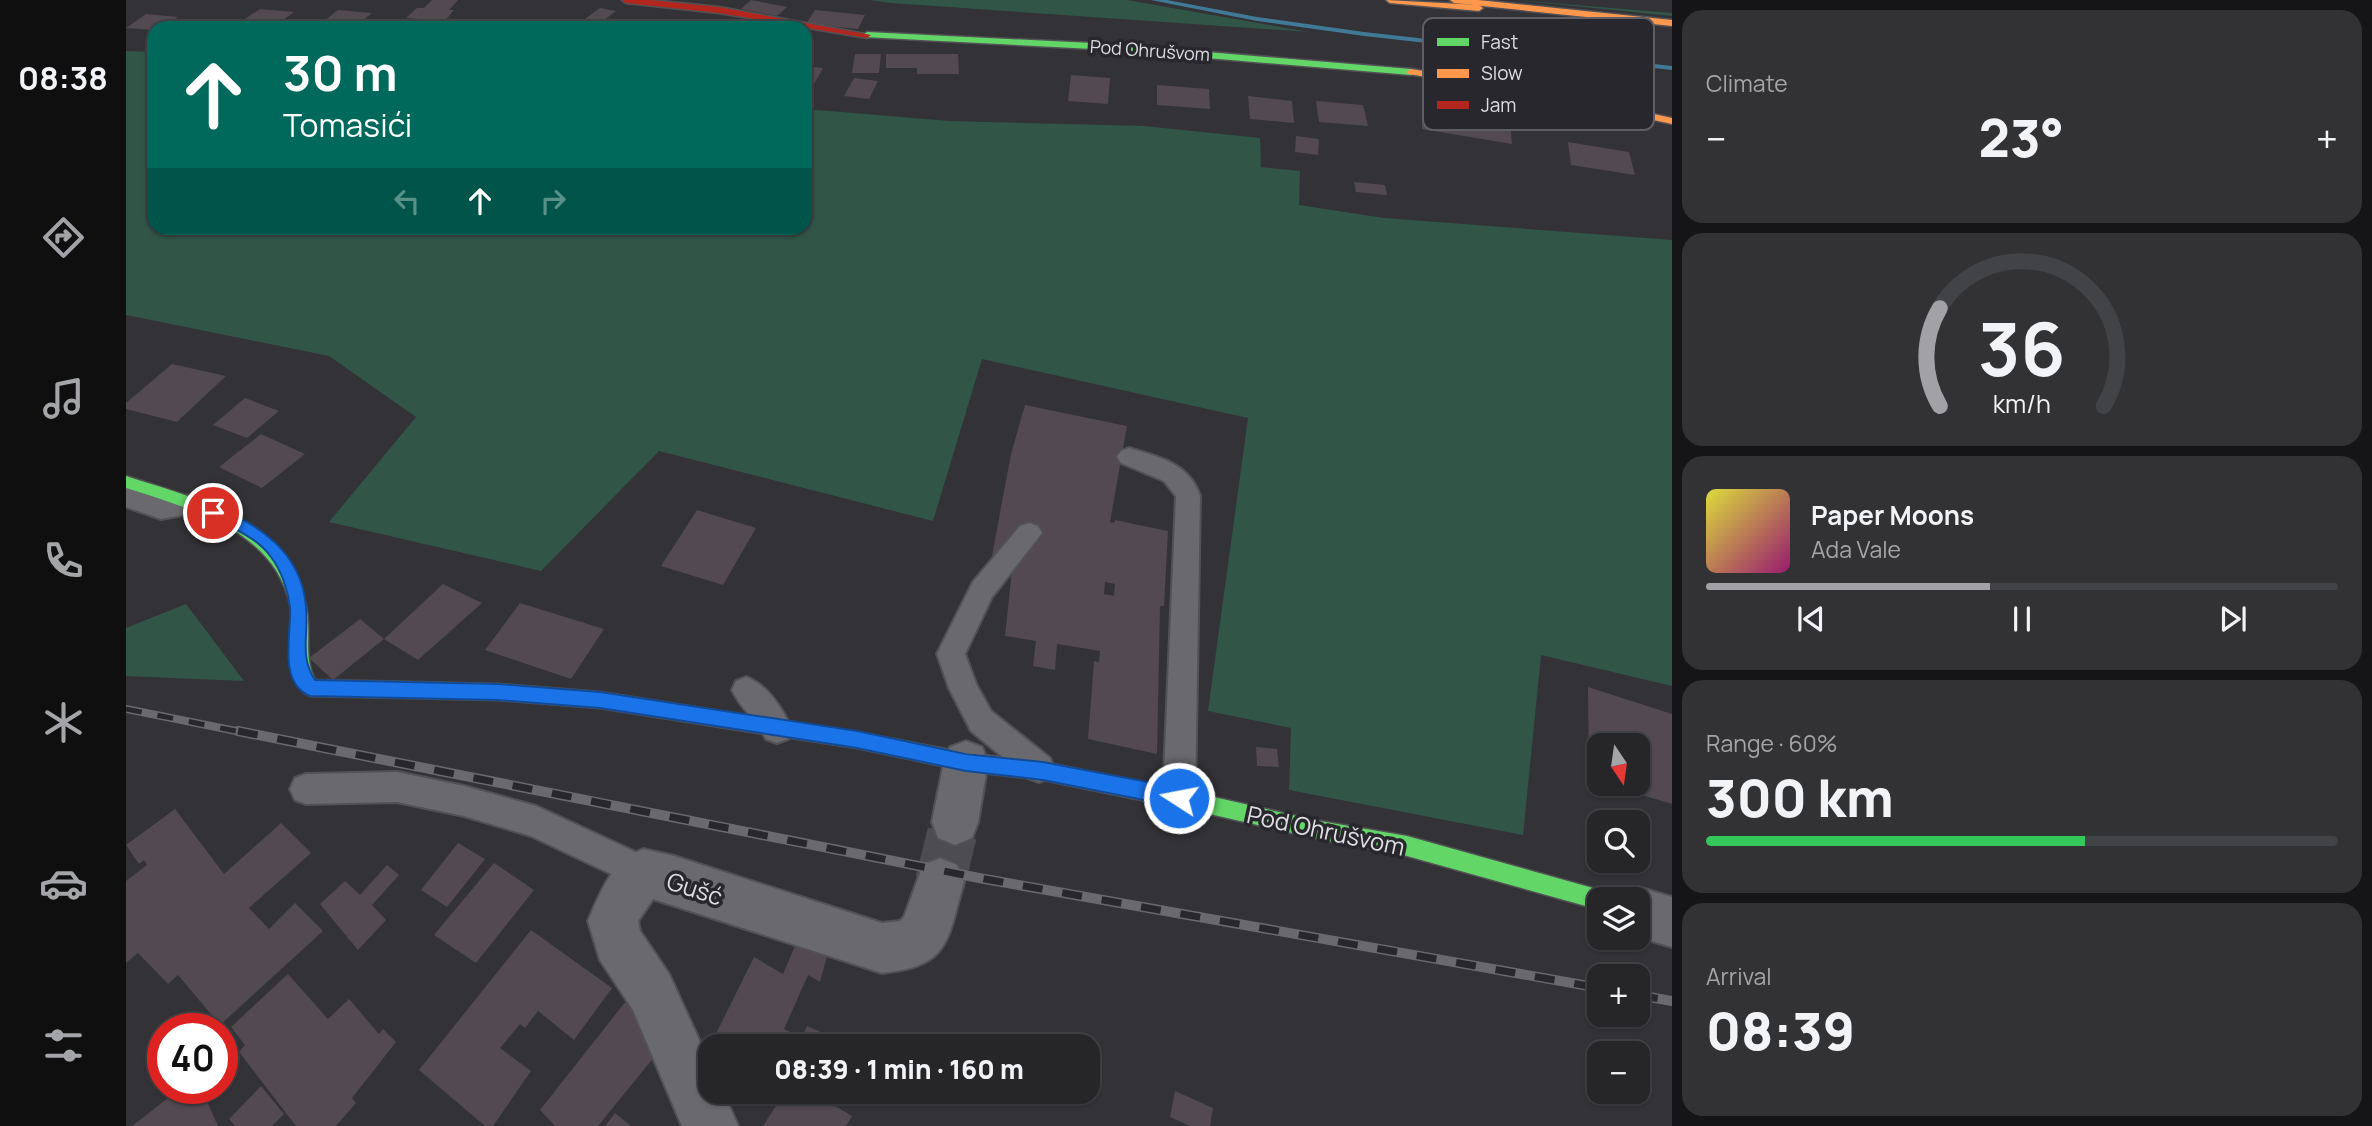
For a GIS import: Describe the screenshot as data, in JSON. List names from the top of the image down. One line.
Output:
{"streets":{"main road":["Pod Ohrušvom"],"street":["Gušć"]},"legend":["Fast","Slow","Jam"],"north":"bottom","page":{"tabs":"08:38","tile":["Climate",["Range · 60%","300 km"],["Arrival","08:39"]],"turn":["30 m","Tomasići"],"heat":["−","23°","+"],"song":["Paper Moons","Ada Vale"],"map_buttons":["+","−"],"limit":"40","trip":"08:39 · 1 min · 160 m","gauge":["36","km/h"]}}
